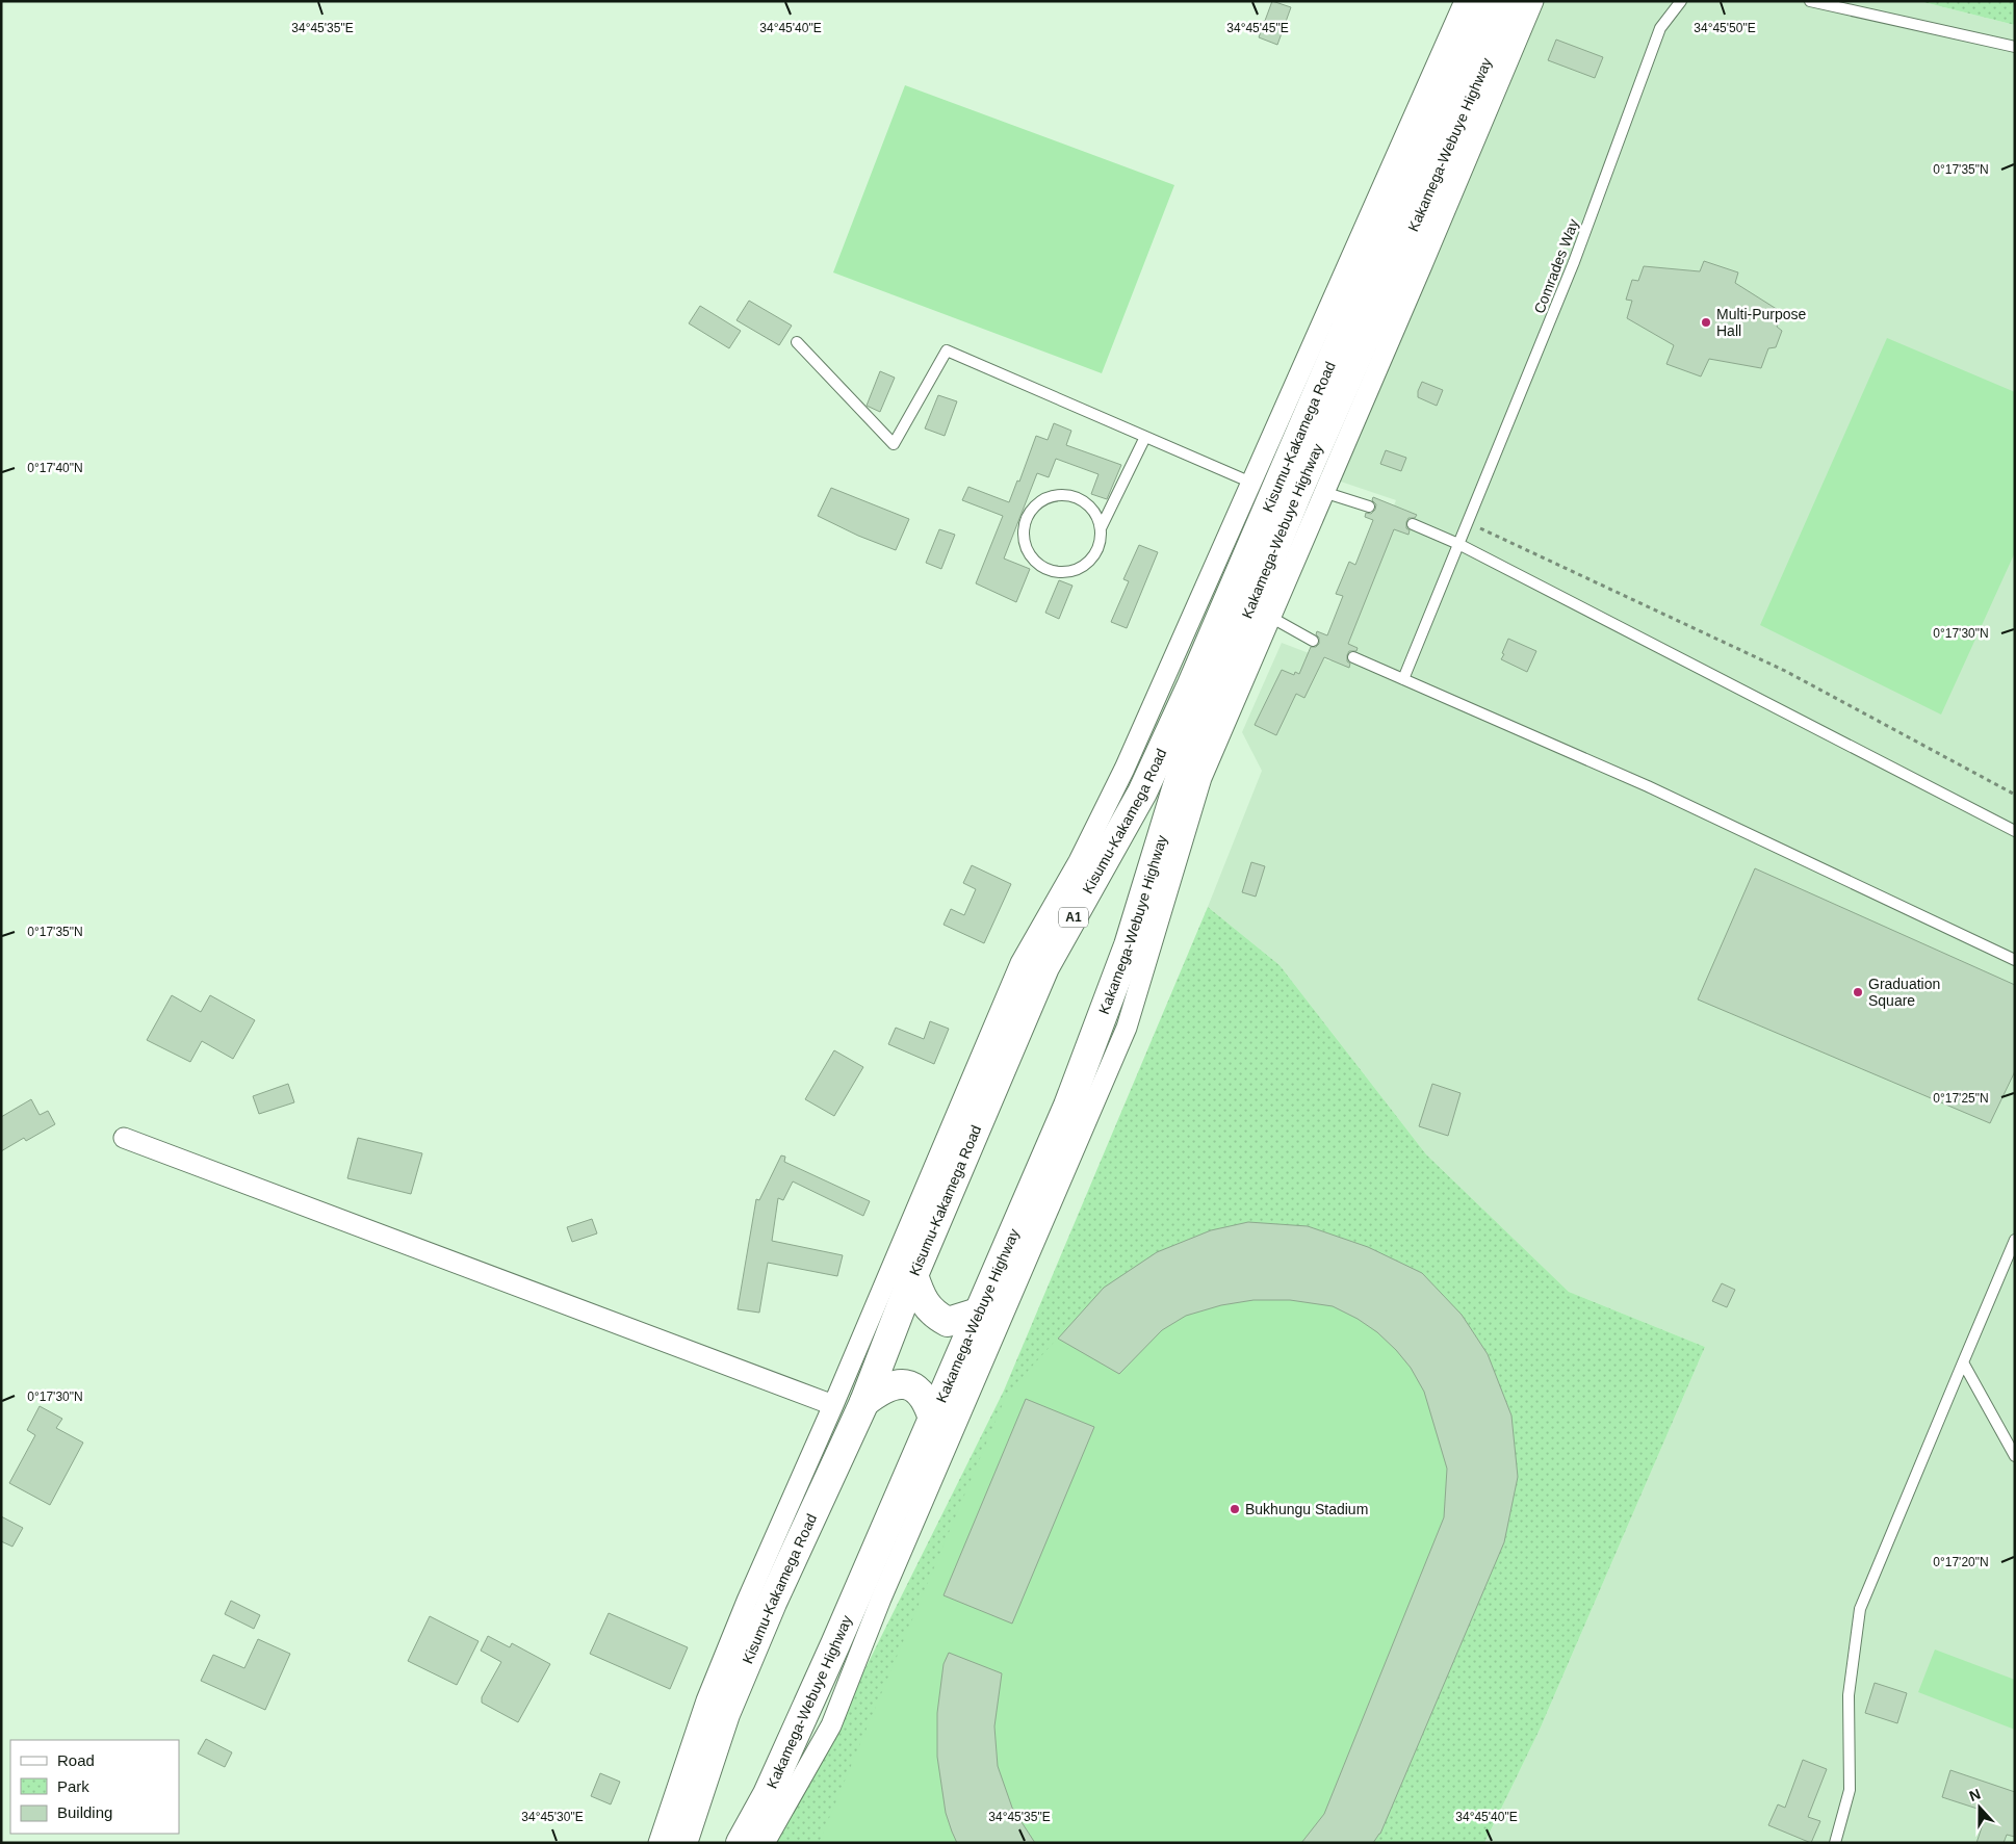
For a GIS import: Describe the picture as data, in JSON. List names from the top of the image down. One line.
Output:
{"streets":{"highway":["Kakamega-Webuye Highway","Kisumu-Kakamega Road","A1"],"lane":["Comrades Way"]},"places":["Multi-Purpose Hall","Graduation Square","Bukhungu Stadium"],"legend":["Road","Park","Building"],"north":"top","coordinates":["34°45'35\"E","34°45'40\"E","34°45'45\"E","34°45'50\"E","0°17'35\"N","0°17'40\"N","0°17'30\"N","0°17'25\"N","0°17'20\"N","34°45'30\"E"]}
